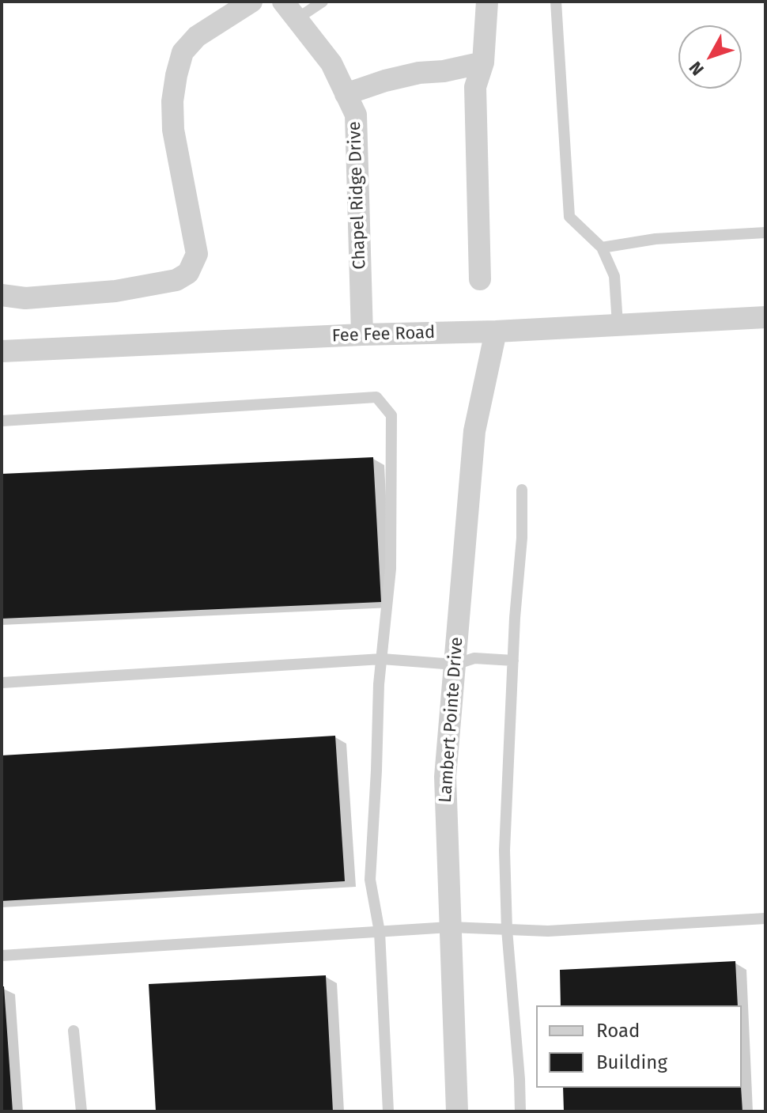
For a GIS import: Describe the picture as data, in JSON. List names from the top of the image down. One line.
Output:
{"streets":{"street":["Chapel Ridge Drive","Fee Fee Road","Lambert Pointe Drive"]},"crossings":[["Chapel Ridge Drive","Fee Fee Road"],["Fee Fee Road","Lambert Pointe Drive"]],"legend":["Road","Building"],"north":"bottom left"}
